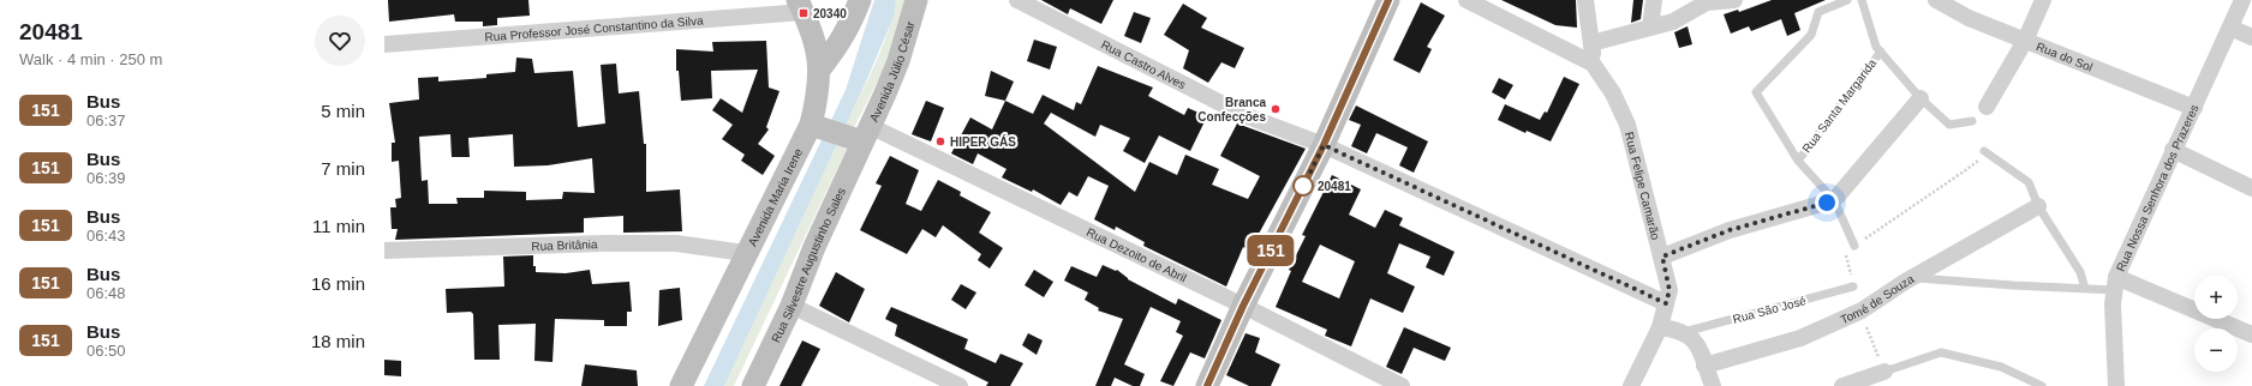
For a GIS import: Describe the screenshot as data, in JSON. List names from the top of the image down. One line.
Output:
{"streets":{"street":["Rua Professor José Constantino da Silva","Rua do Sol","Rua Castro Alves","Avenida Júlio César","Rua Felipe Camarão","Rua Nossa Senhora dos Prazeres","Avenida Maria Irene","Rua Britânia","Rua Dezoito de Abril","Rua Silvestre Augustinho Sales","Tomé de Souza"],"lane":["Rua Santa Margarida","Rua São José"]},"crossings":[["Rua Professor José Constantino da Silva","Avenida Maria Irene"],["Rua do Sol","Rua Nossa Senhora dos Prazeres"],["Rua Castro Alves","Rua Felipe Camarão"],["Avenida Júlio César","Rua Dezoito de Abril"],["Avenida Júlio César","Rua Silvestre Augustinho Sales"],["Avenida Maria Irene","Rua Britânia"],["Rua Dezoito de Abril","Rua Silvestre Augustinho Sales"]],"places":{"transit":["20340"],"other":["Branca Confecções","HIPER GÁS","20481"]},"lines":["bus line 151"],"page":{"heading":["20481","Walk · 4 min · 250 m"],"on_map":"151","list":[{"mark":"151","name":"Bus","note":"06:37","value":"5 min"},{"mark":"151","name":"Bus","note":"06:39","value":"7 min"},{"mark":"151","name":"Bus","note":"06:43","value":"11 min"},{"mark":"151","name":"Bus","note":"06:48","value":"16 min"},{"mark":"151","name":"Bus","note":"06:50","value":"18 min"}],"map_buttons":["+","−"]}}
